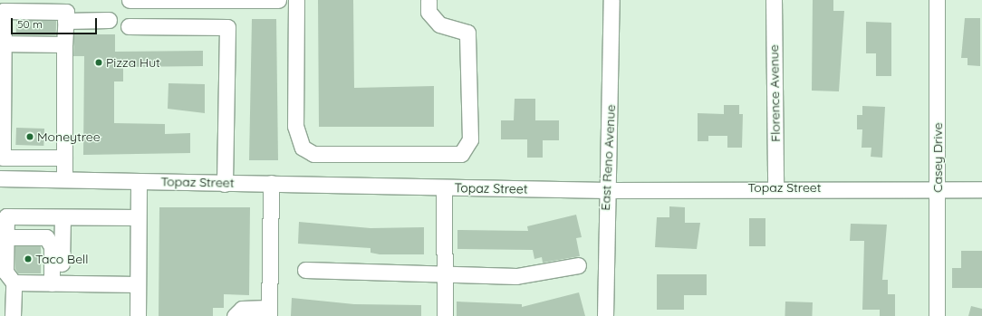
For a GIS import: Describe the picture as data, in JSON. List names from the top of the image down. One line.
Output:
{"streets":{"street":["Florence Avenue","East Reno Avenue","Casey Drive","Topaz Street"]},"crossings":[["Florence Avenue","Topaz Street"],["East Reno Avenue","Topaz Street"],["Casey Drive","Topaz Street"]],"places":["Pizza Hut","Moneytree","Taco Bell"],"scale_bar":"50 m"}
